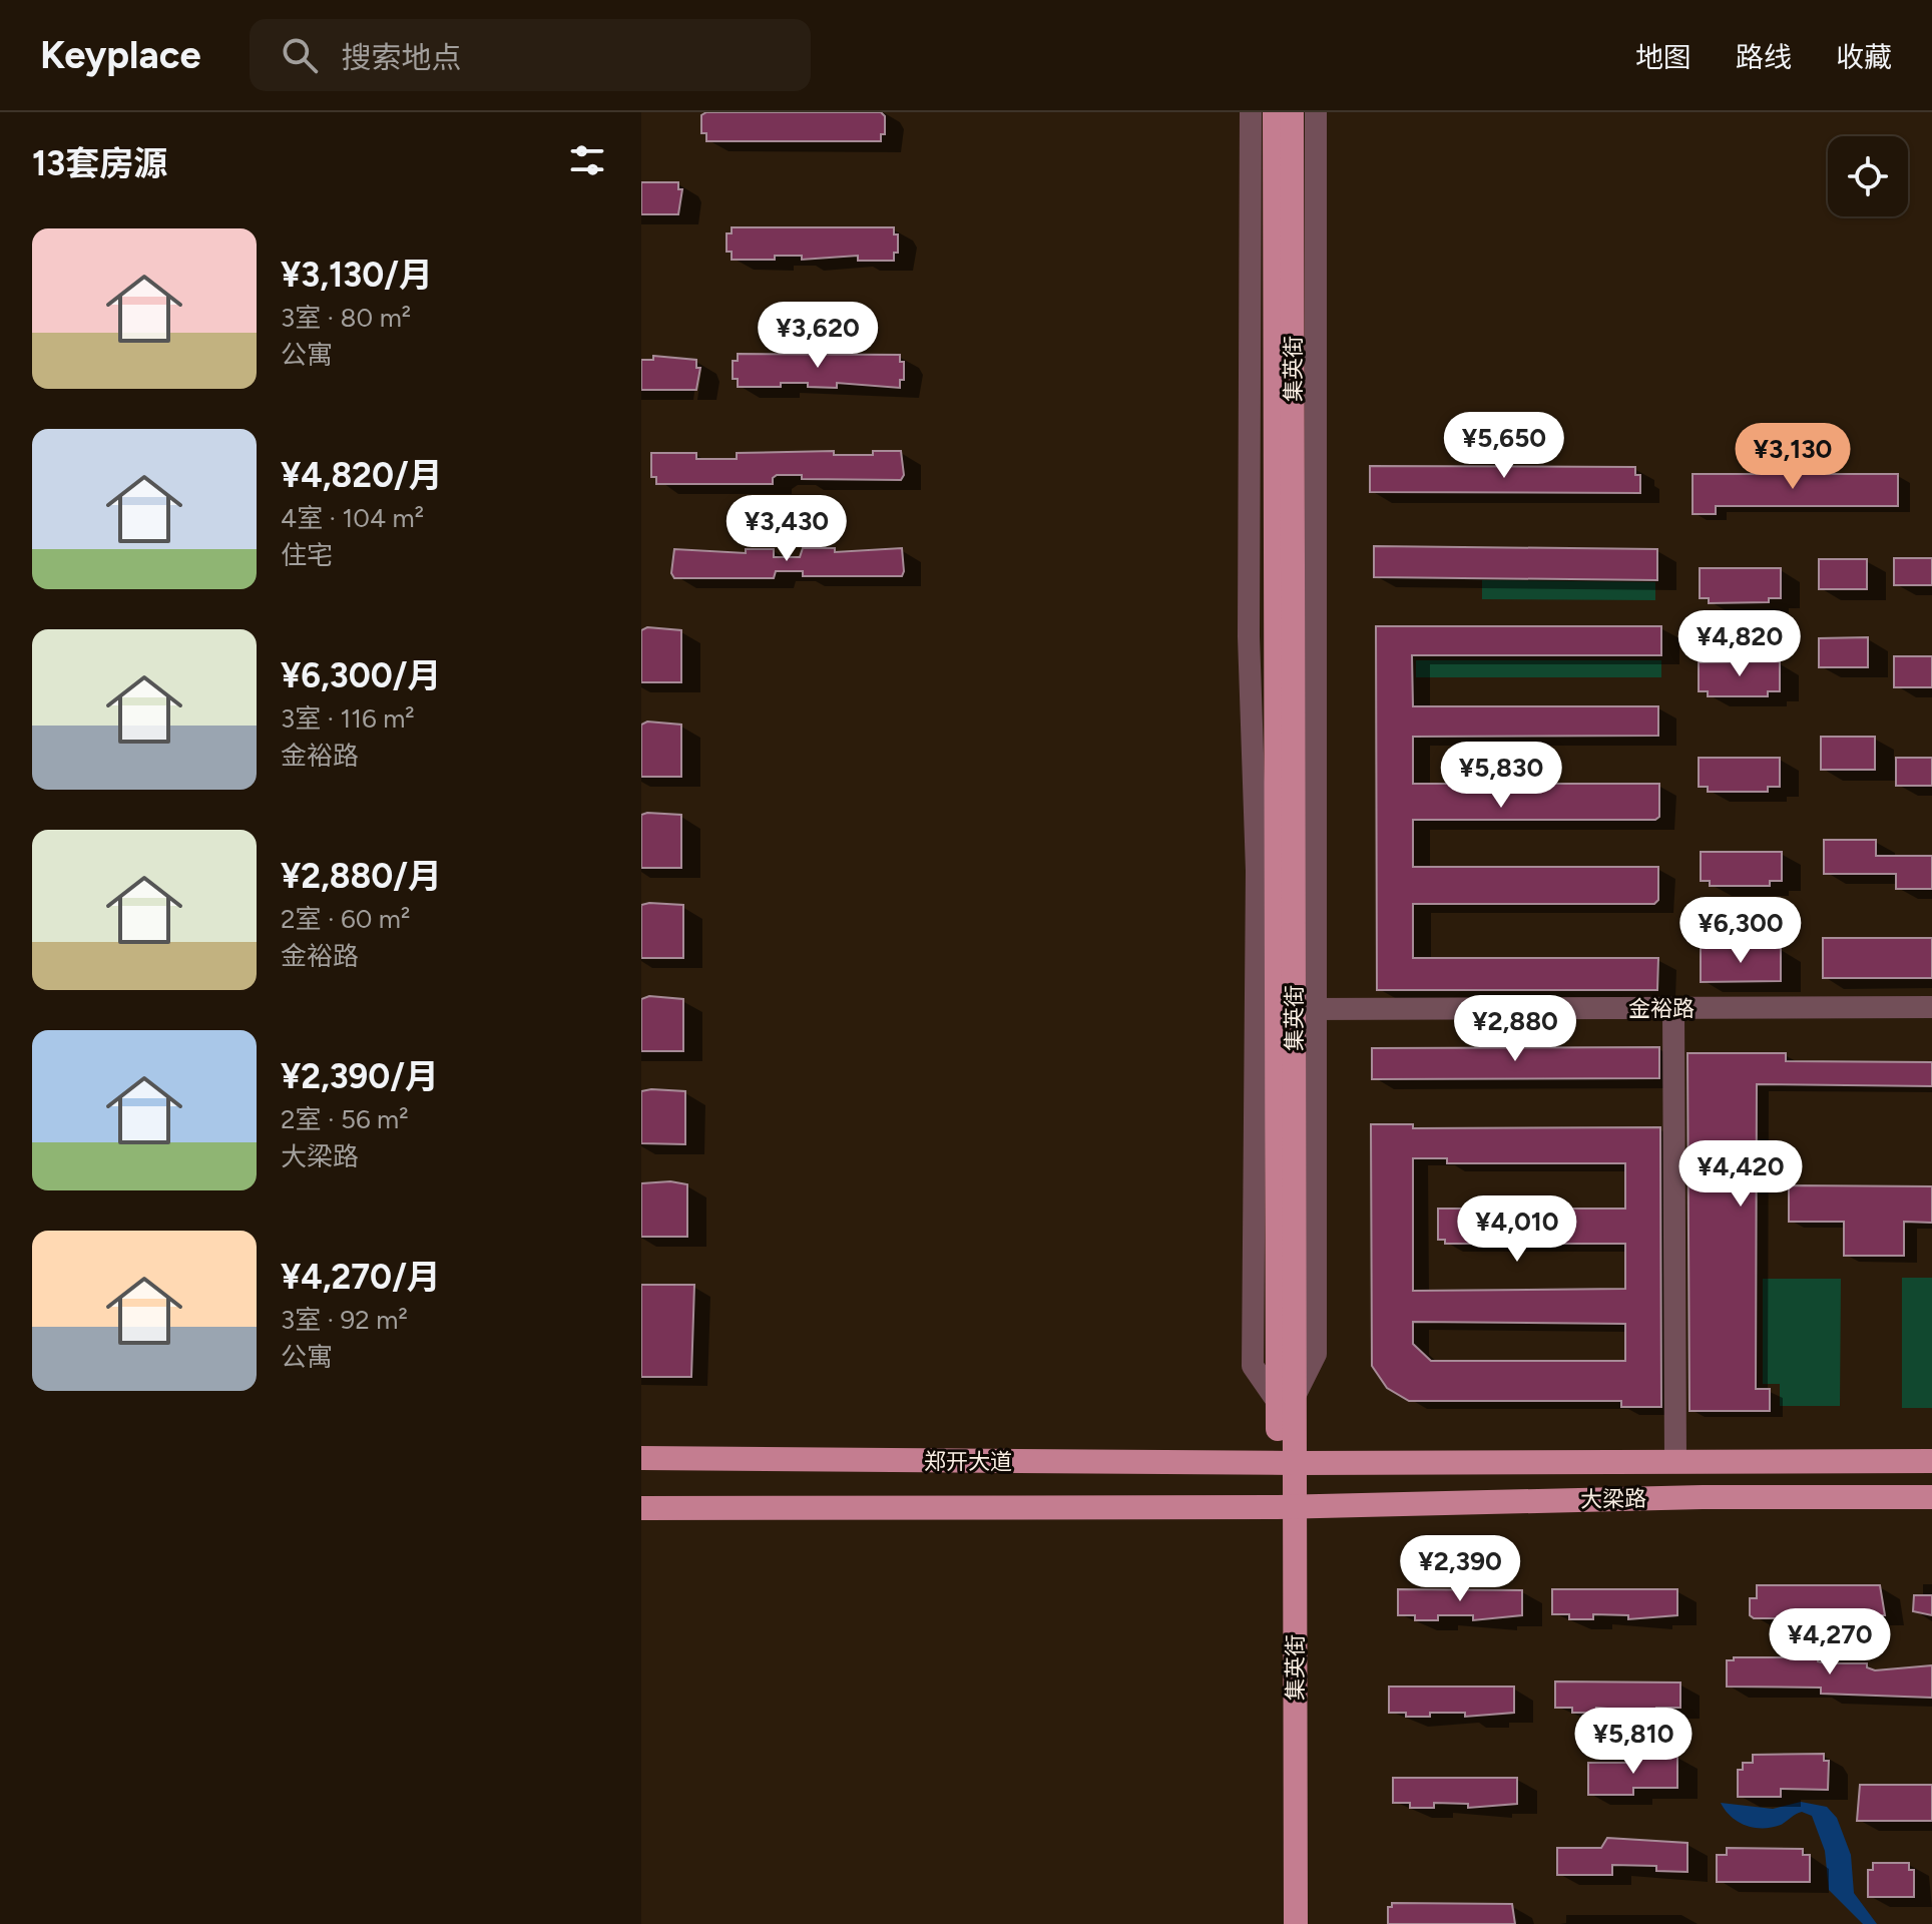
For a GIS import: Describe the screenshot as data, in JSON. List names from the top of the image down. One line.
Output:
{"streets":{"main road":["集英街","郑开大道","大梁路"],"street":["金裕路"]},"crossings":[["集英街","金裕路"],["集英街","郑开大道"],["集英街","大梁路"],["郑开大道","大梁路"]],"page":{"header":"Keyplace","search":"搜索地点","nav":["地图","路线","收藏"],"heading":"13套房源","list":[{"name":"¥3,130/月","note":"3室 · 80 m² · 公寓"},{"name":"¥4,820/月","note":"4室 · 104 m² · 住宅"},{"name":"¥6,300/月","note":"3室 · 116 m² · 金裕路"},{"name":"¥2,880/月","note":"2室 · 60 m² · 金裕路"},{"name":"¥2,390/月","note":"2室 · 56 m² · 大梁路"},{"name":"¥4,270/月","note":"3室 · 92 m² · 公寓"}],"price":["¥3,620","¥5,650","¥3,130","¥3,430","¥4,820","¥5,830","¥6,300","¥2,880","¥4,420","¥4,010","¥2,390","¥4,270","¥5,810"]}}
